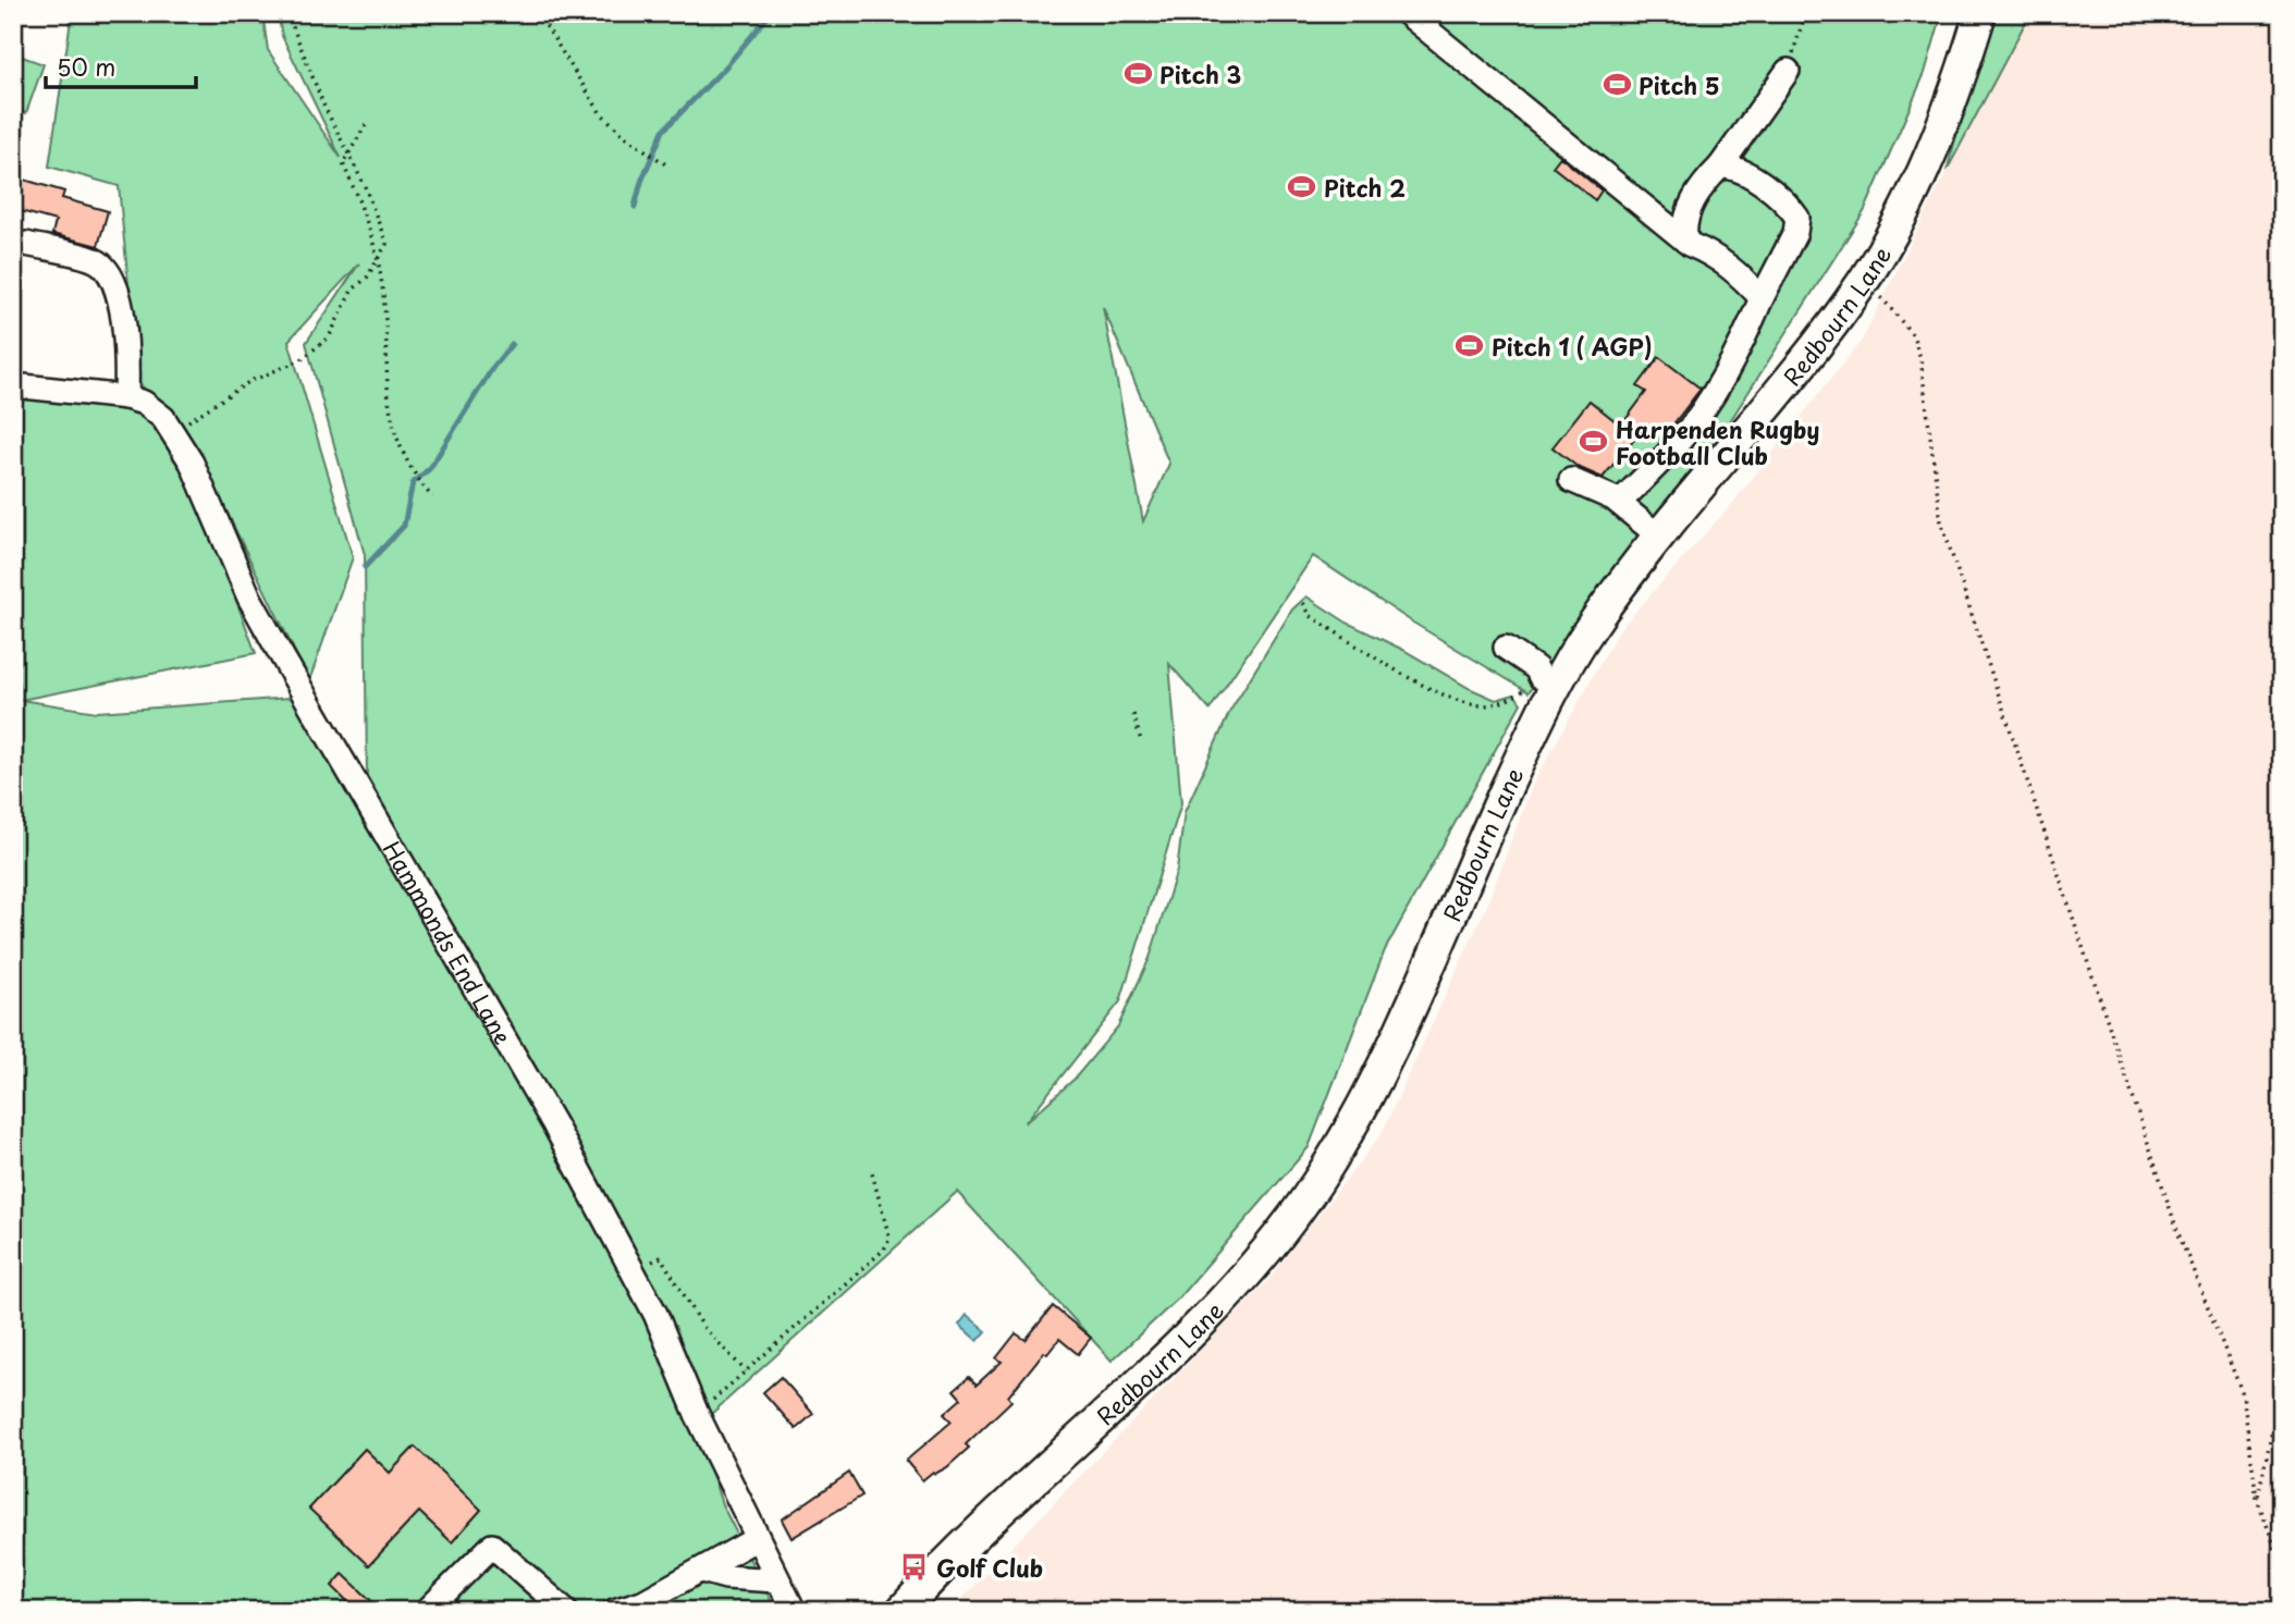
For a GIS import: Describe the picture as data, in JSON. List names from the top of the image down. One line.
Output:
{"streets":{"main road":["Redbourn Lane"],"street":["Hammonds End Lane"]},"places":{"sports":["Pitch 3","Pitch 5","Pitch 2","Pitch 1 ( AGP)","Harpenden Rugby Football Club"],"bus stop":["Golf Club"]},"scale_bar":"50 m"}
